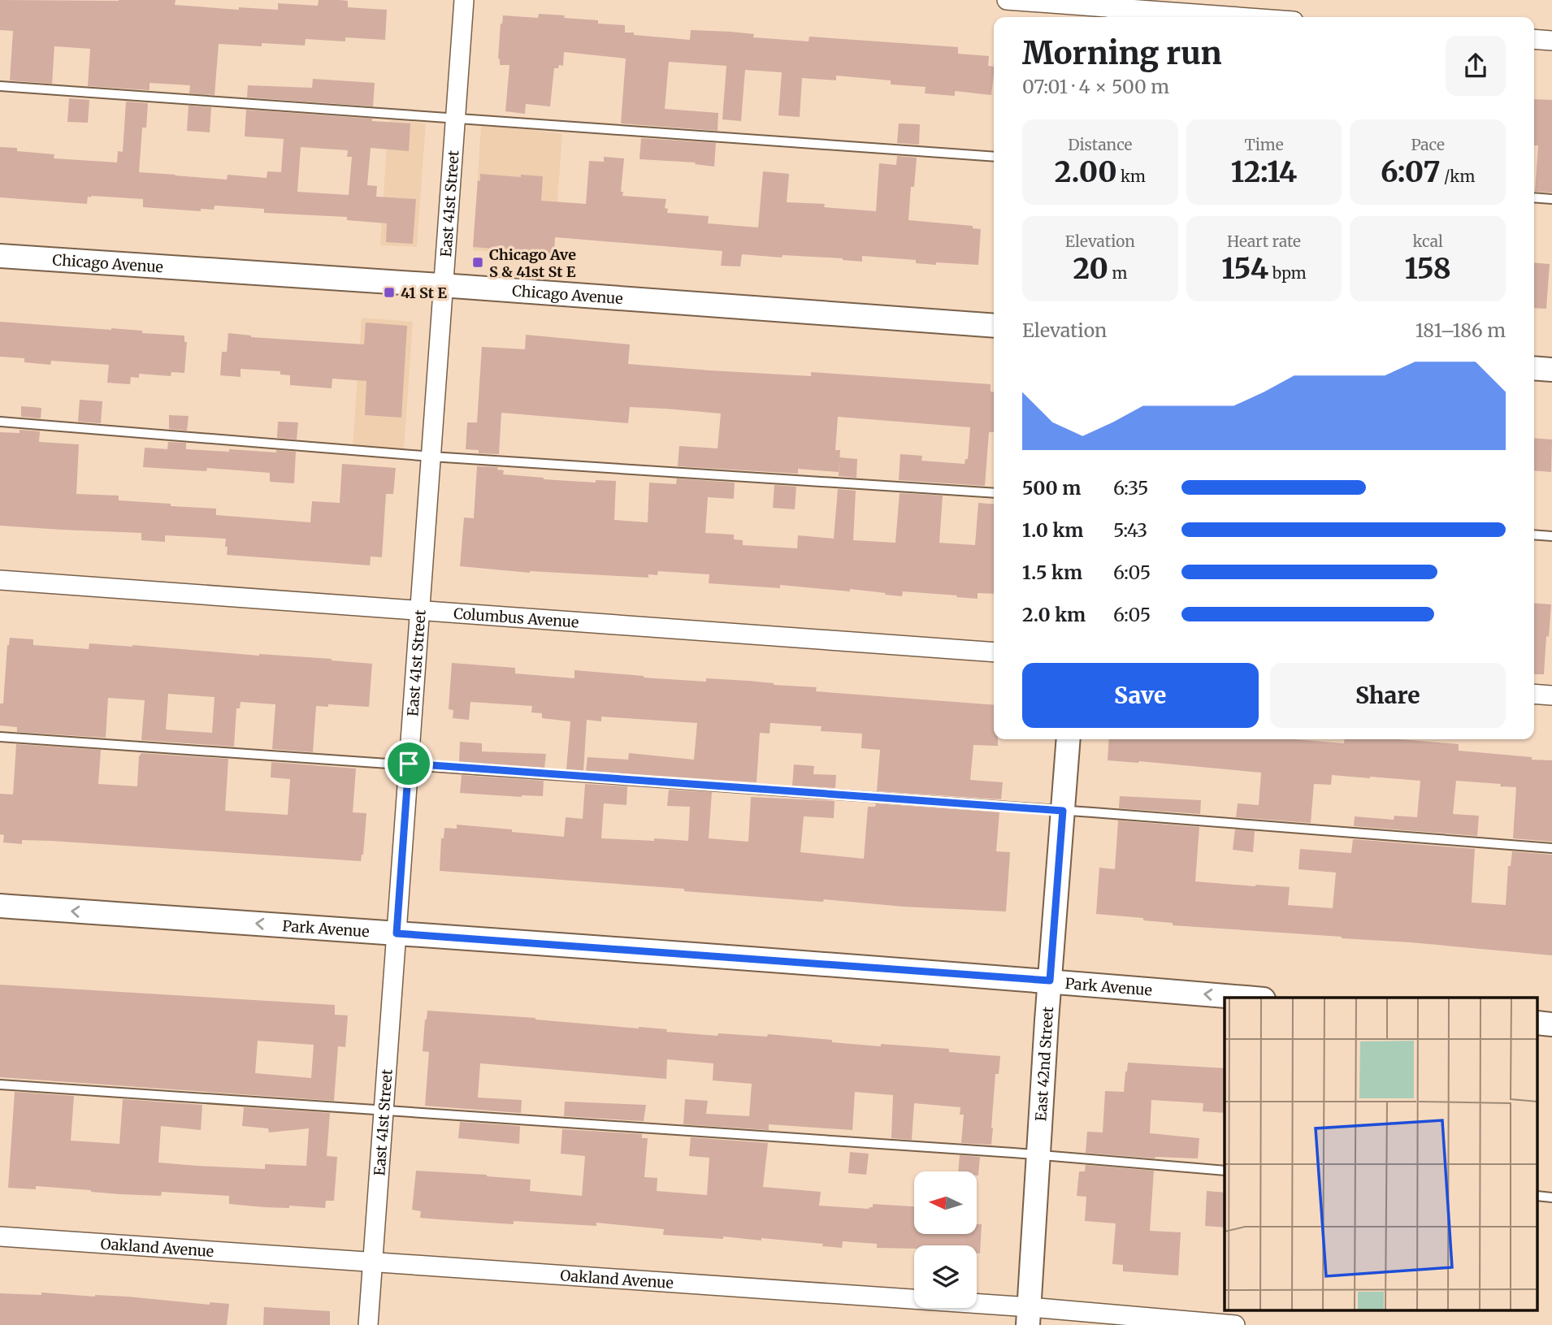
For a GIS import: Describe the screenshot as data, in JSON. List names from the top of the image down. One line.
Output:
{"streets":{"street":["East 41st Street","Chicago Avenue","Columbus Avenue","Park Avenue","East 42nd Street","Oakland Avenue"]},"crossings":[["East 41st Street","Chicago Avenue"],["East 41st Street","Columbus Avenue"],["East 41st Street","Park Avenue"],["East 41st Street","Oakland Avenue"],["Park Avenue","East 42nd Street"],["East 42nd Street","Oakland Avenue"]],"one_way":["Park Avenue"],"places":{"transit":["Chicago Ave S & 41st St E","41 St E"]},"north":"left","page":{"heading":["Morning run","07:01 · 4 × 500 m"],"stats":[["Distance","2.00 km"],["Time","12:14"],["Pace","6:07 /km"],["Elevation","20 m"],["Heart rate","154 bpm"],["kcal","158"]],"chart":["Elevation","181–186 m"],"list":[{"name":"500 m","note":"6:35"},{"name":"1.0 km","note":"5:43"},{"name":"1.5 km","note":"6:05"},{"name":"2.0 km","note":"6:05"}],"buttons":["Save","Share"]}}
